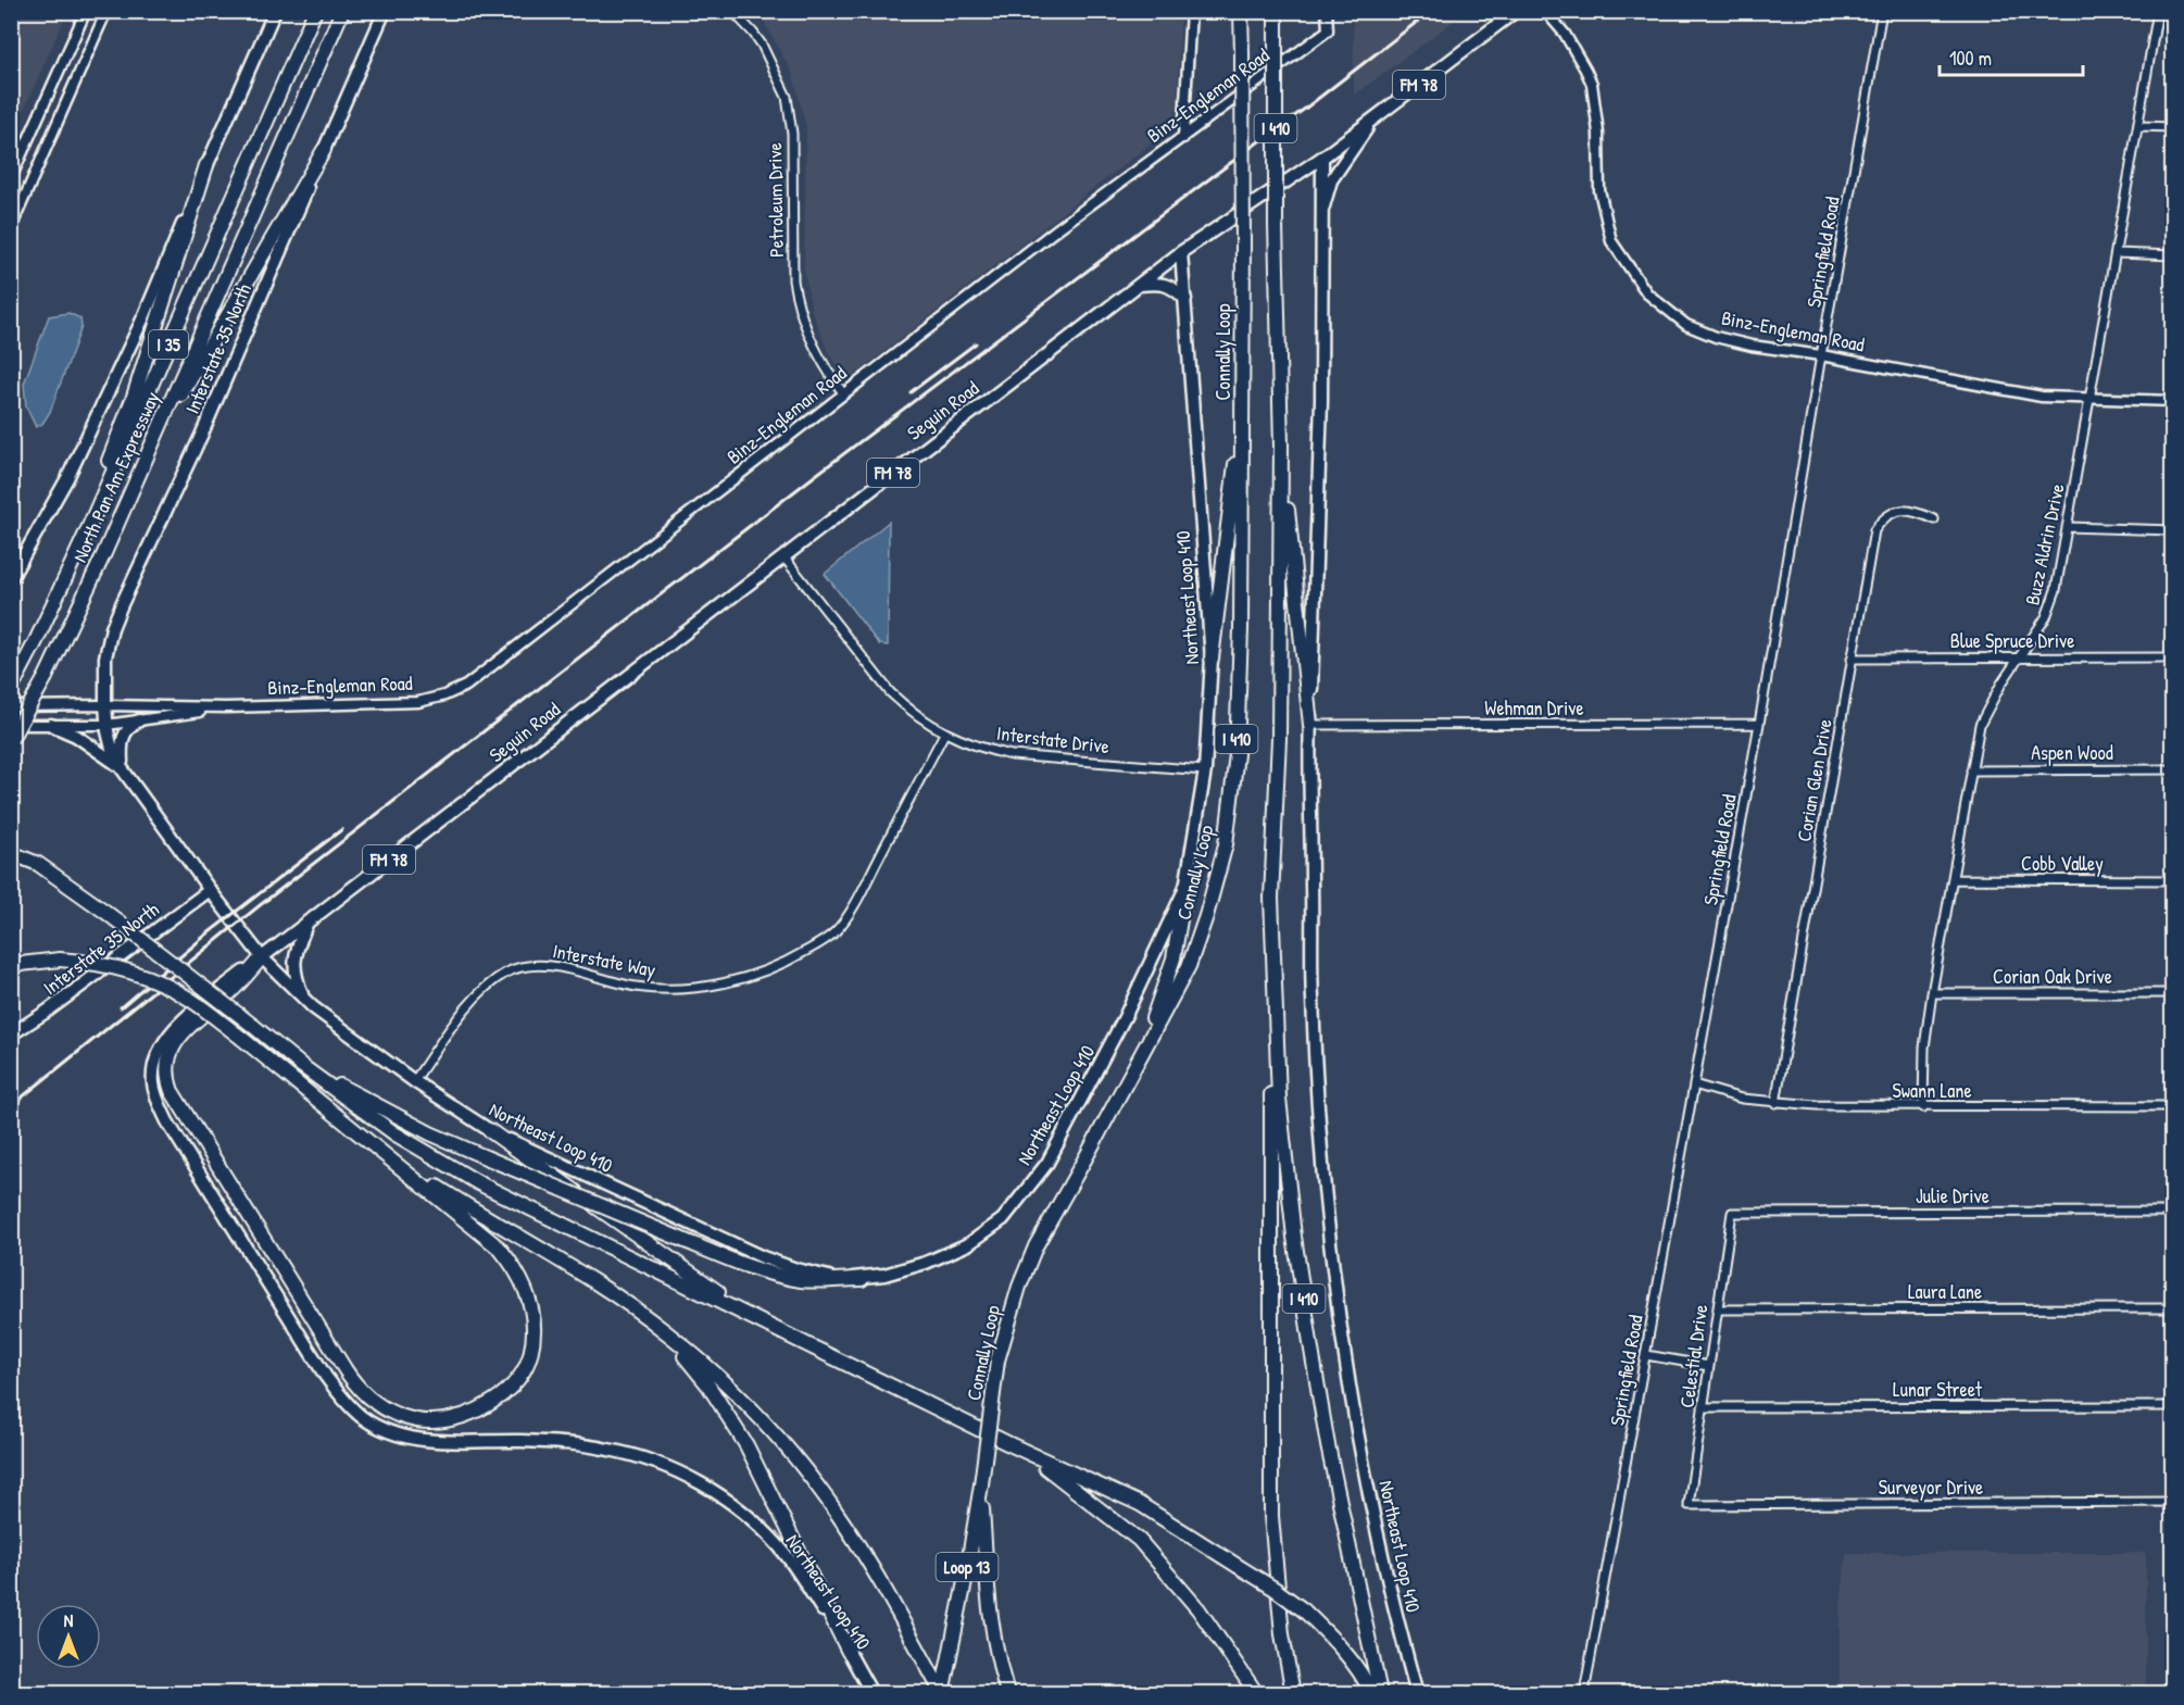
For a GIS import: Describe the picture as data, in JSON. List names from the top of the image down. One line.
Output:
{"streets":{"highway":["I 410","I 35","Connally Loop","North Pan Am Expressway","Loop 13"],"main road":["FM 78","Interstate 35 North","Seguin Road","Northeast Loop 410"],"street":["Binz-Engleman Road","Petroleum Drive","Springfield Road","Buzz Aldrin Drive","Blue Spruce Drive","Wehman Drive","Interstate Drive","Aspen Wood","Corian Glen Drive","Cobb Valley","Interstate Way","Corian Oak Drive","Swann Lane","Julie Drive","Laura Lane","Celestial Drive","Lunar Street","Surveyor Drive"]},"crossings":[["FM 78","Seguin Road"],["FM 78","Northeast Loop 410"],["Binz-Engleman Road","Petroleum Drive"],["Binz-Engleman Road","Springfield Road"],["Binz-Engleman Road","Interstate 35 North"],["Binz-Engleman Road","Buzz Aldrin Drive"],["Binz-Engleman Road","Northeast Loop 410"],["Springfield Road","Wehman Drive"],["Springfield Road","Swann Lane"],["Interstate 35 North","Northeast Loop 410"],["Connally Loop","Loop 13"],["Seguin Road","Northeast Loop 410"],["Seguin Road","Interstate Drive"],["Buzz Aldrin Drive","Blue Spruce Drive"],["Buzz Aldrin Drive","Aspen Wood"],["Buzz Aldrin Drive","Cobb Valley"],["Buzz Aldrin Drive","Corian Oak Drive"],["Buzz Aldrin Drive","Swann Lane"],["Northeast Loop 410","Wehman Drive"],["Northeast Loop 410","Interstate Drive"],["Northeast Loop 410","Interstate Way"],["Blue Spruce Drive","Corian Glen Drive"],["Interstate Drive","Interstate Way"],["Corian Glen Drive","Swann Lane"],["Julie Drive","Celestial Drive"],["Laura Lane","Celestial Drive"],["Celestial Drive","Lunar Street"],["Celestial Drive","Surveyor Drive"]],"scale_bar":"100 m","north":"top"}
